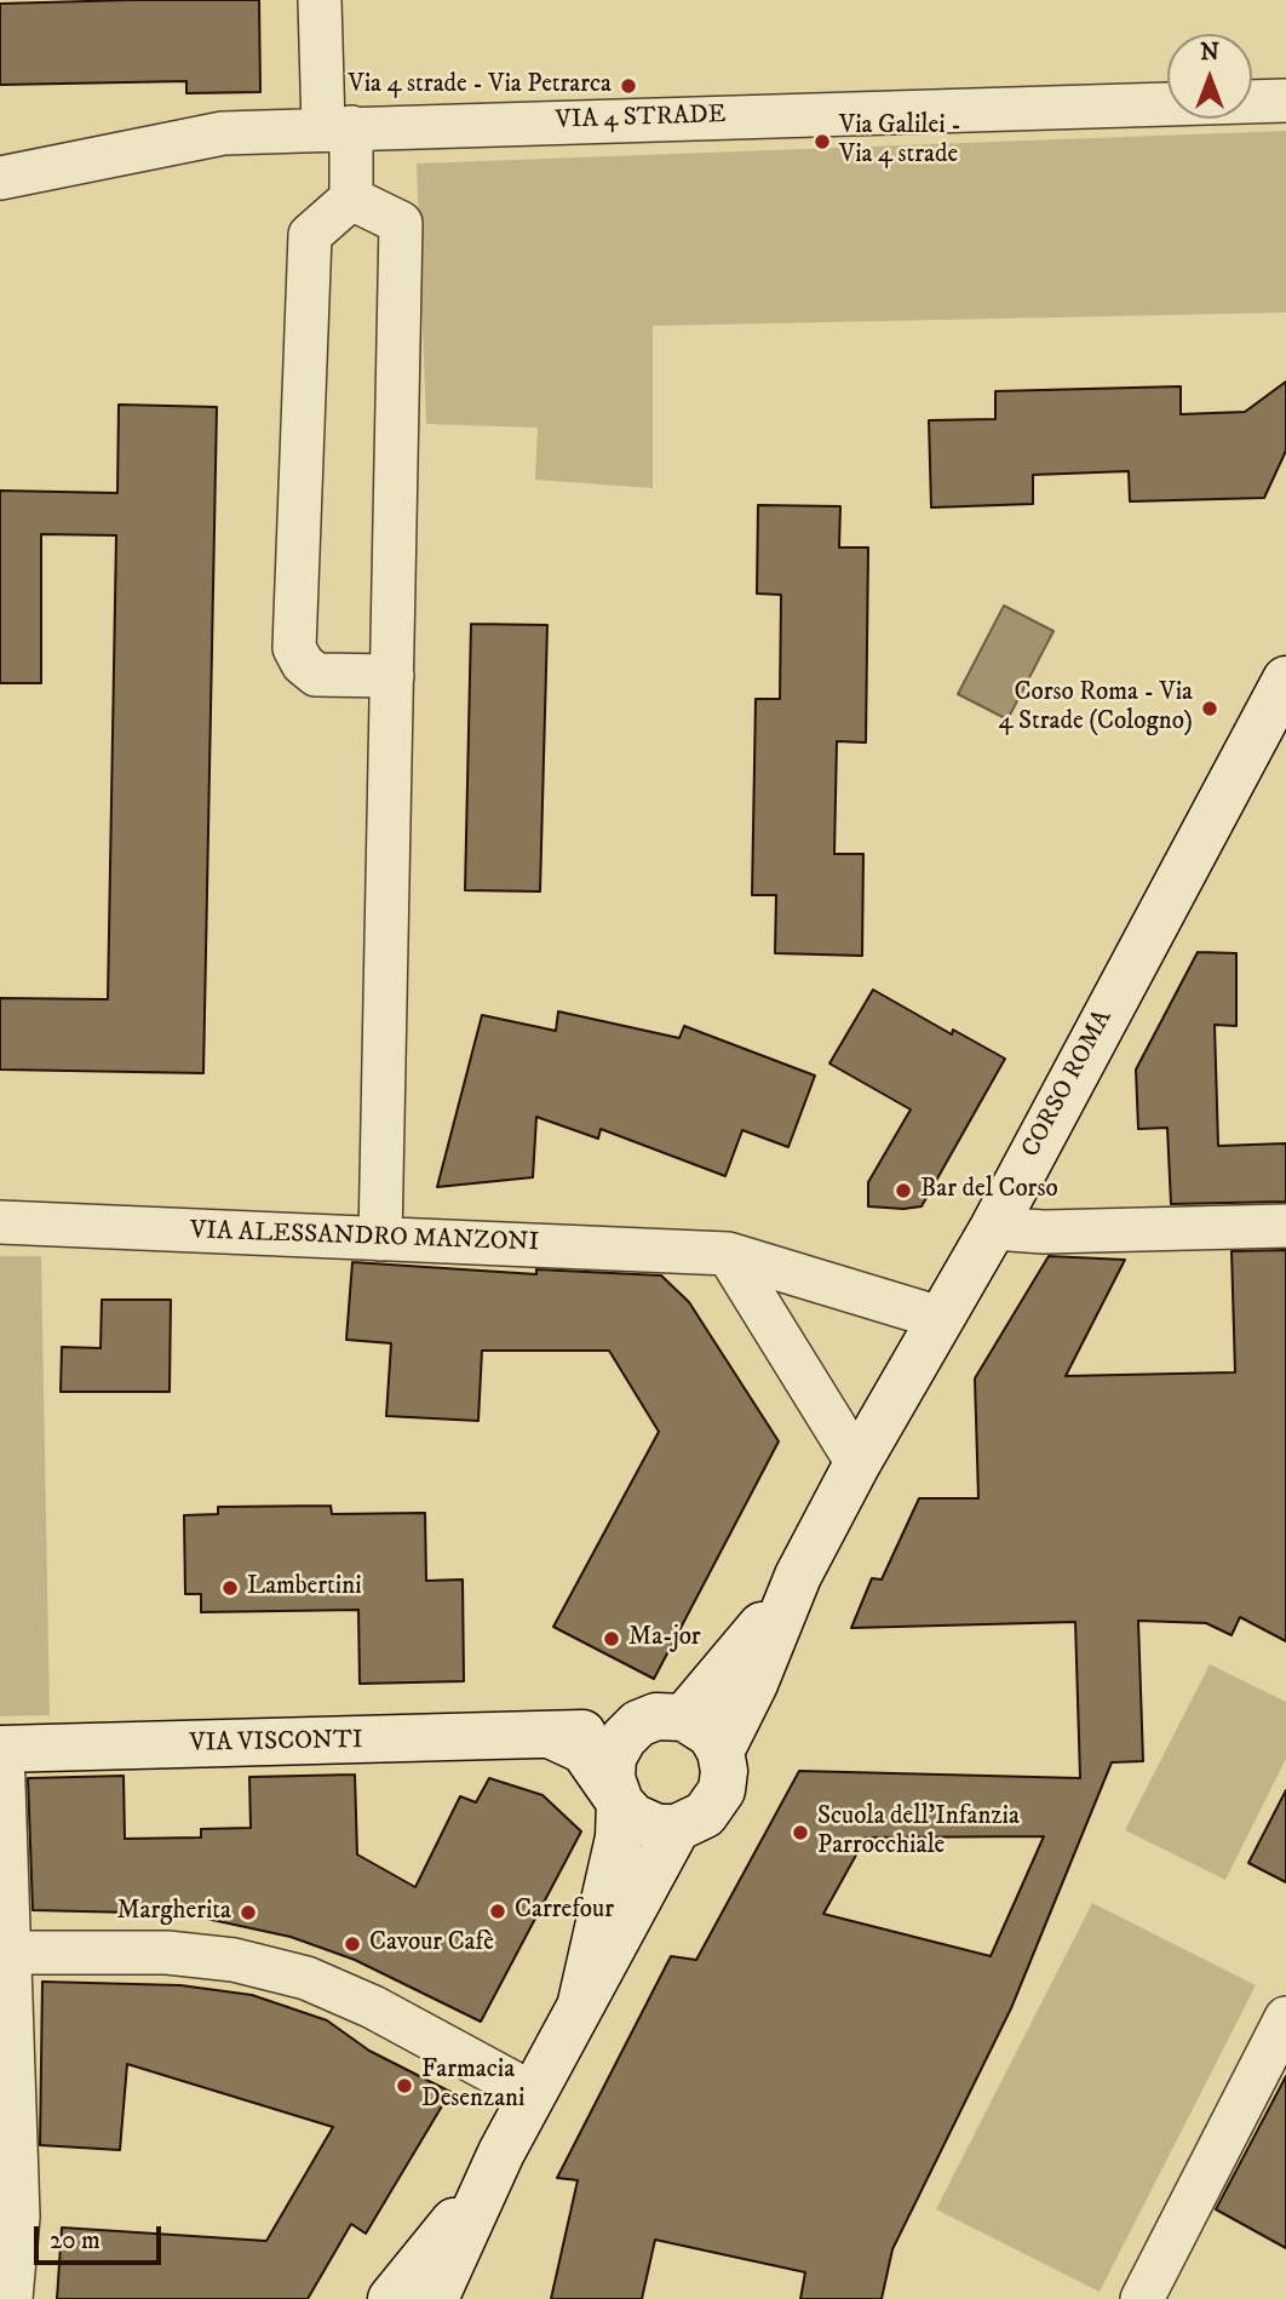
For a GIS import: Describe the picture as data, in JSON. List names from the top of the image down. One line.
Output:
{"streets":{"main road":["CORSO ROMA","VIA VISCONTI"],"street":["VIA 4 STRADE","VIA ALESSANDRO MANZONI"]},"crossings":[["CORSO ROMA","VIA ALESSANDRO MANZONI"],["CORSO ROMA","VIA VISCONTI"]],"places":["Via 4 strade - Via Petrarca","Via Galilei - Via 4 strade","Corso Roma - Via 4 Strade (Cologno)","Bar del Corso","Lambertini","Ma-jor","Scuola dell'Infanzia Parrocchiale","Carrefour","Margherita","Cavour Cafè","Farmacia Desenzani"],"scale_bar":"20 m","north":"top"}
